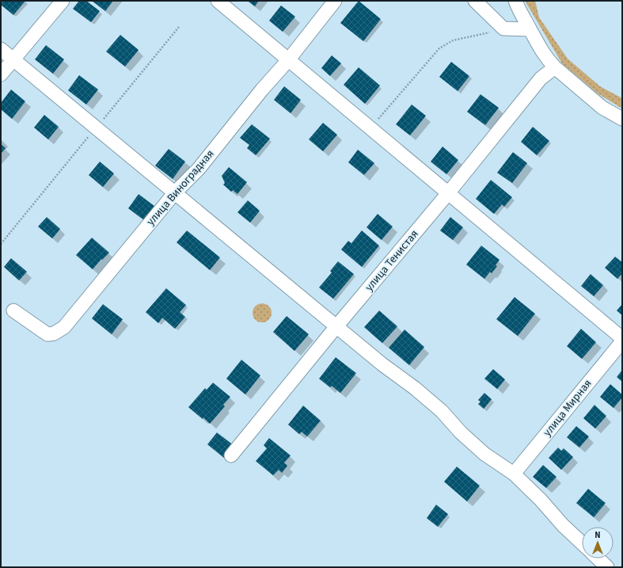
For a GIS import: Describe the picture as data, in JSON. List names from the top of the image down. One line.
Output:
{"streets":{"street":["улица Виноградная","улица Тенистая","улица Мирная"]},"north":"top"}
